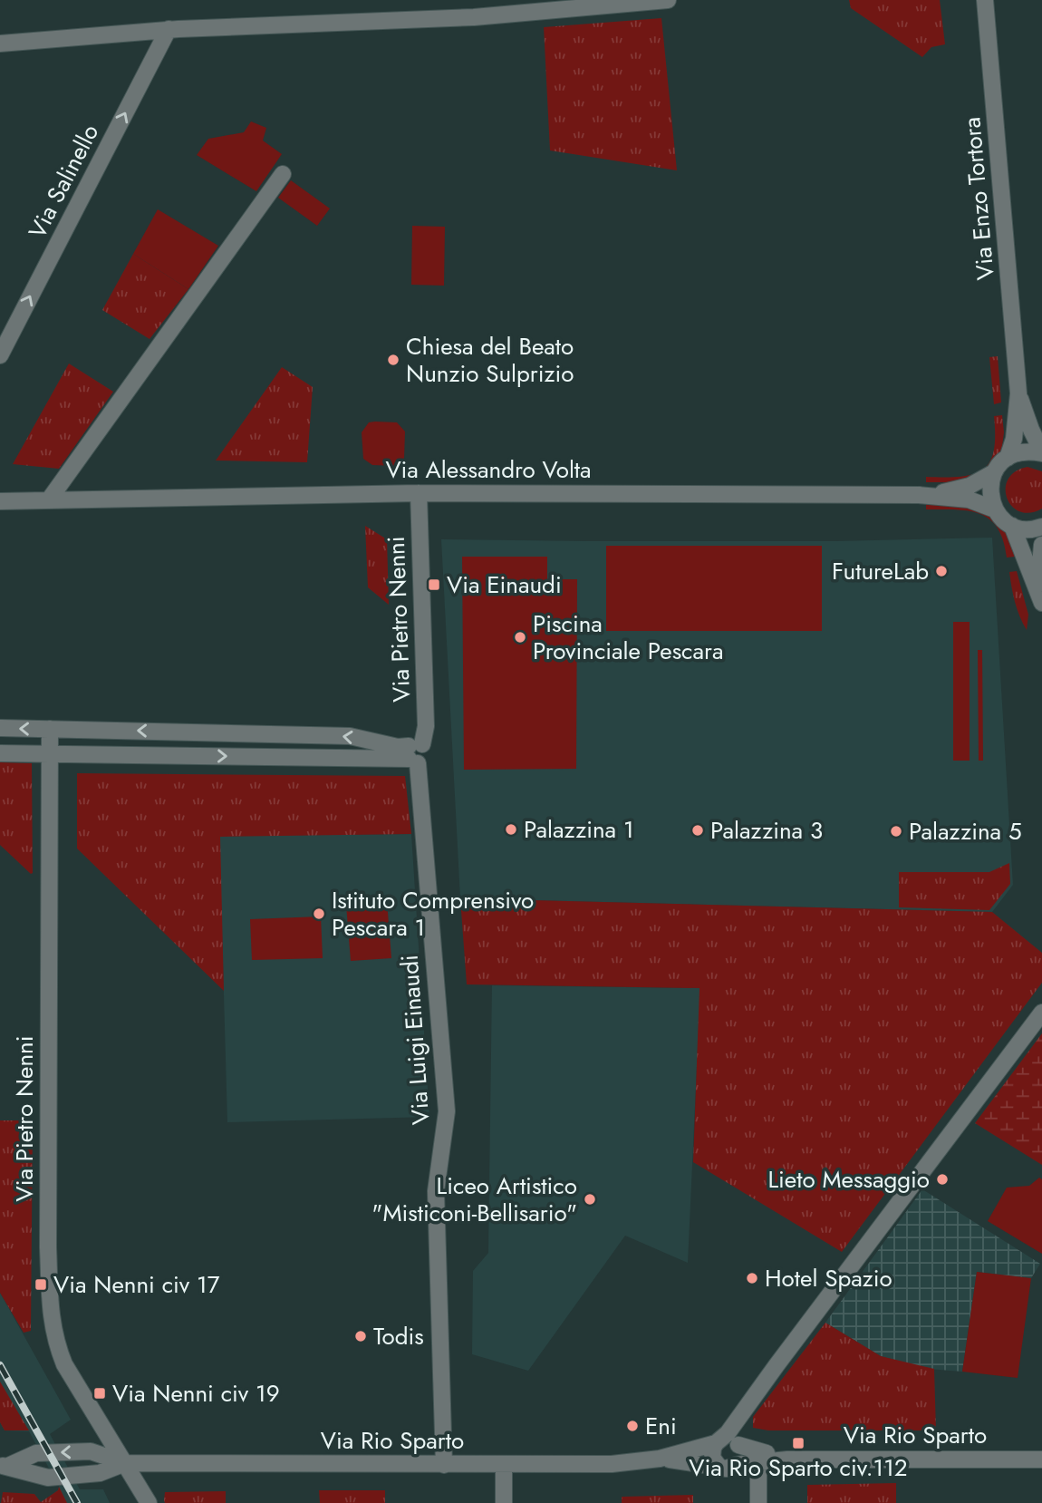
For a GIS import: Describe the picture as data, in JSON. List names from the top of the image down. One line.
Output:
{"streets":{"street":["Via Salinello","Via Enzo Tortora","Via Alessandro Volta","Via Pietro Nenni","Via Luigi Einaudi","Via Rio Sparto"]},"crossings":[["Via Enzo Tortora","Via Alessandro Volta"],["Via Alessandro Volta","Via Pietro Nenni"],["Via Pietro Nenni","Via Luigi Einaudi"],["Via Pietro Nenni","Via Rio Sparto"],["Via Luigi Einaudi","Via Rio Sparto"]],"places":{"other":["Chiesa del Beato Nunzio Sulprizio","FutureLab","Piscina Provinciale Pescara","Palazzina 1","Palazzina 3","Palazzina 5","Istituto Comprensivo Pescara 1","Lieto Messaggio","Liceo Artistico \"Misticoni-Bellisario\"","Hotel Spazio","Todis","Eni"],"transit":["Via Einaudi","Via Nenni civ 17","Via Nenni civ 19","Via Rio Sparto civ.112"]}}
